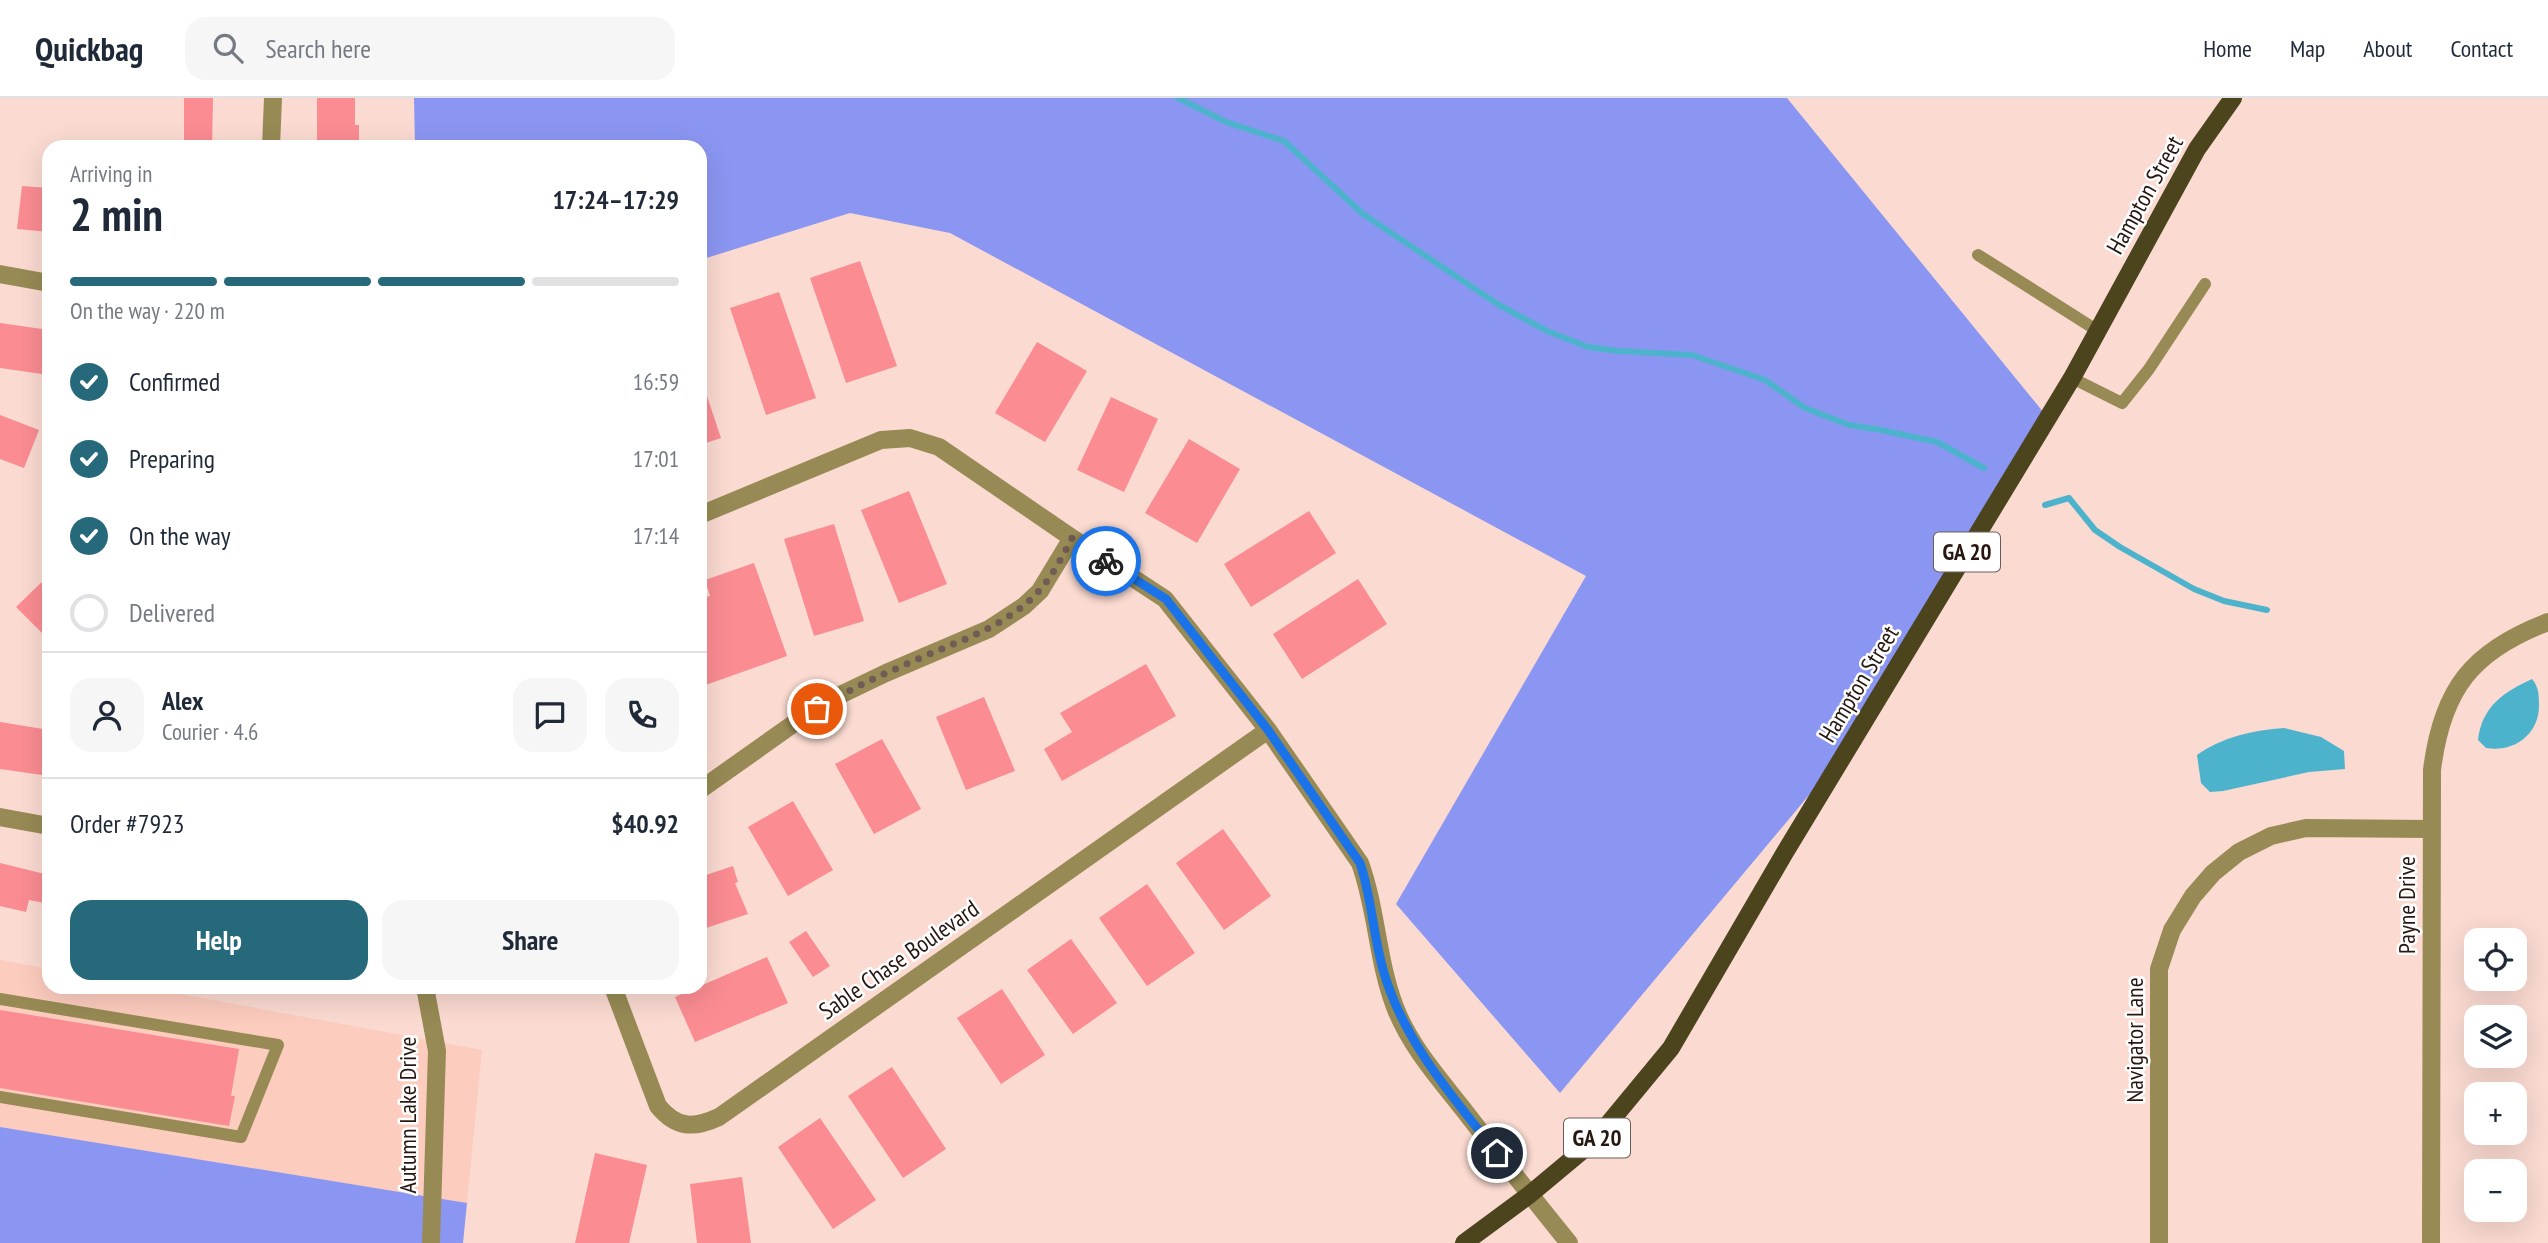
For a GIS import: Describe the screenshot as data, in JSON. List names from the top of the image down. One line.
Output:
{"streets":{"main road":["Hampton Street","GA 20"],"street":["Payne Drive","Sable Chase Boulevard","Navigator Lane","Autumn Lake Drive"]},"crossings":[["Payne Drive","Navigator Lane"]],"page":{"header":"Quickbag","search":"Search here","nav":["Home","Map","About","Contact"],"heading":["2 min","Arriving in","17:24–17:29"],"panel":["Alex","Courier · 4.6","Order #7923","$40.92"],"bar":"On the way · 220 m","list":[["Confirmed","16:59"],["Preparing","17:01"],["On the way","17:14"],"Delivered"],"buttons":["Help","Share"],"map_buttons":["+","−"]}}
